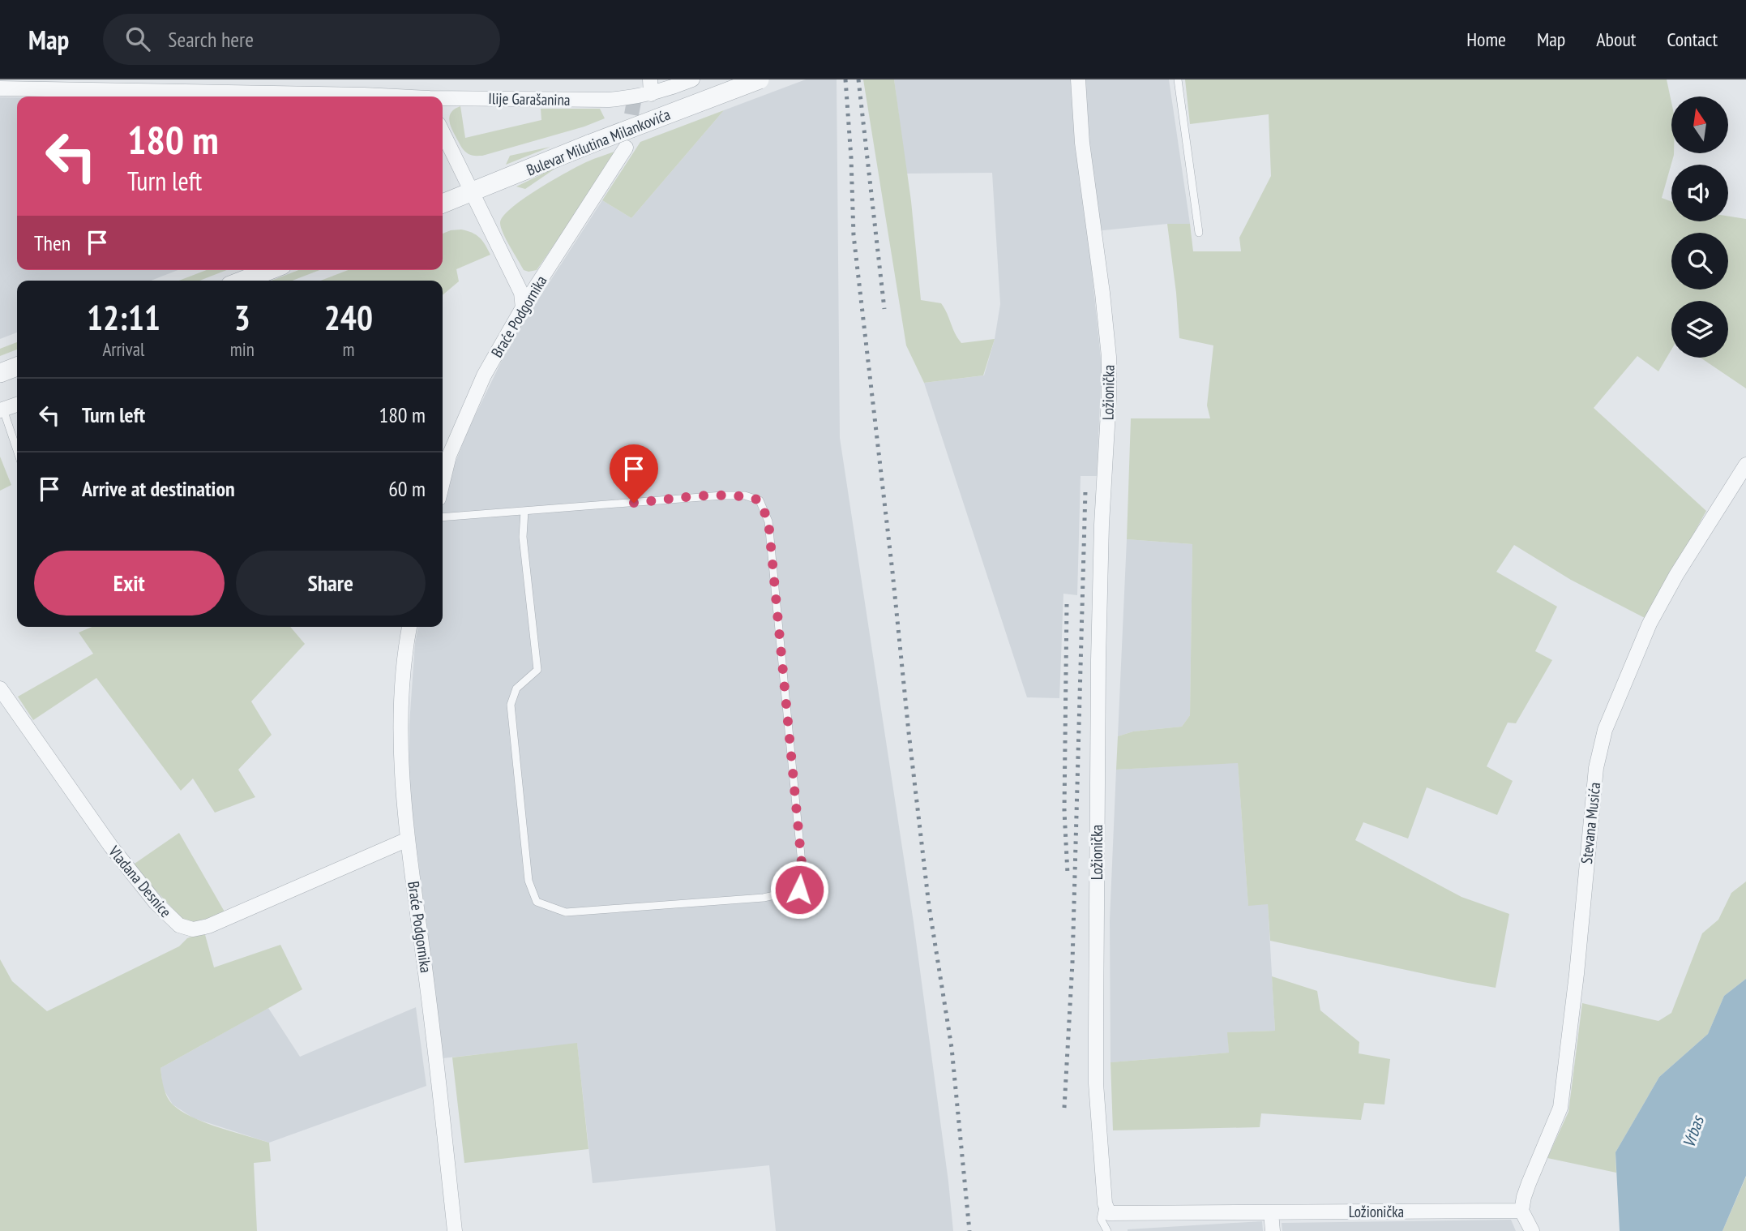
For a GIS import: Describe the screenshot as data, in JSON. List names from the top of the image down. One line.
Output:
{"streets":{"street":["Ilije Garašanina","Bulevar Milutina Milankovića","Braće Podgornika","Ložionička","Stevana Musića","Vladana Desnice"]},"crossings":[["Braće Podgornika","Vladana Desnice"],["Ložionička","Stevana Musića"]],"water":["Vrbas"],"north":"top","page":{"header":"Map","search":"Search here","nav":["Home","Map","About","Contact"],"turn":["180 m","Turn left"],"then":"Then","eta":["12:11","Arrival","3","min","240","m"],"list":[{"name":"Turn left","value":"180 m"},{"name":"Arrive at destination","value":"60 m"}],"buttons":["Exit","Share"]}}
